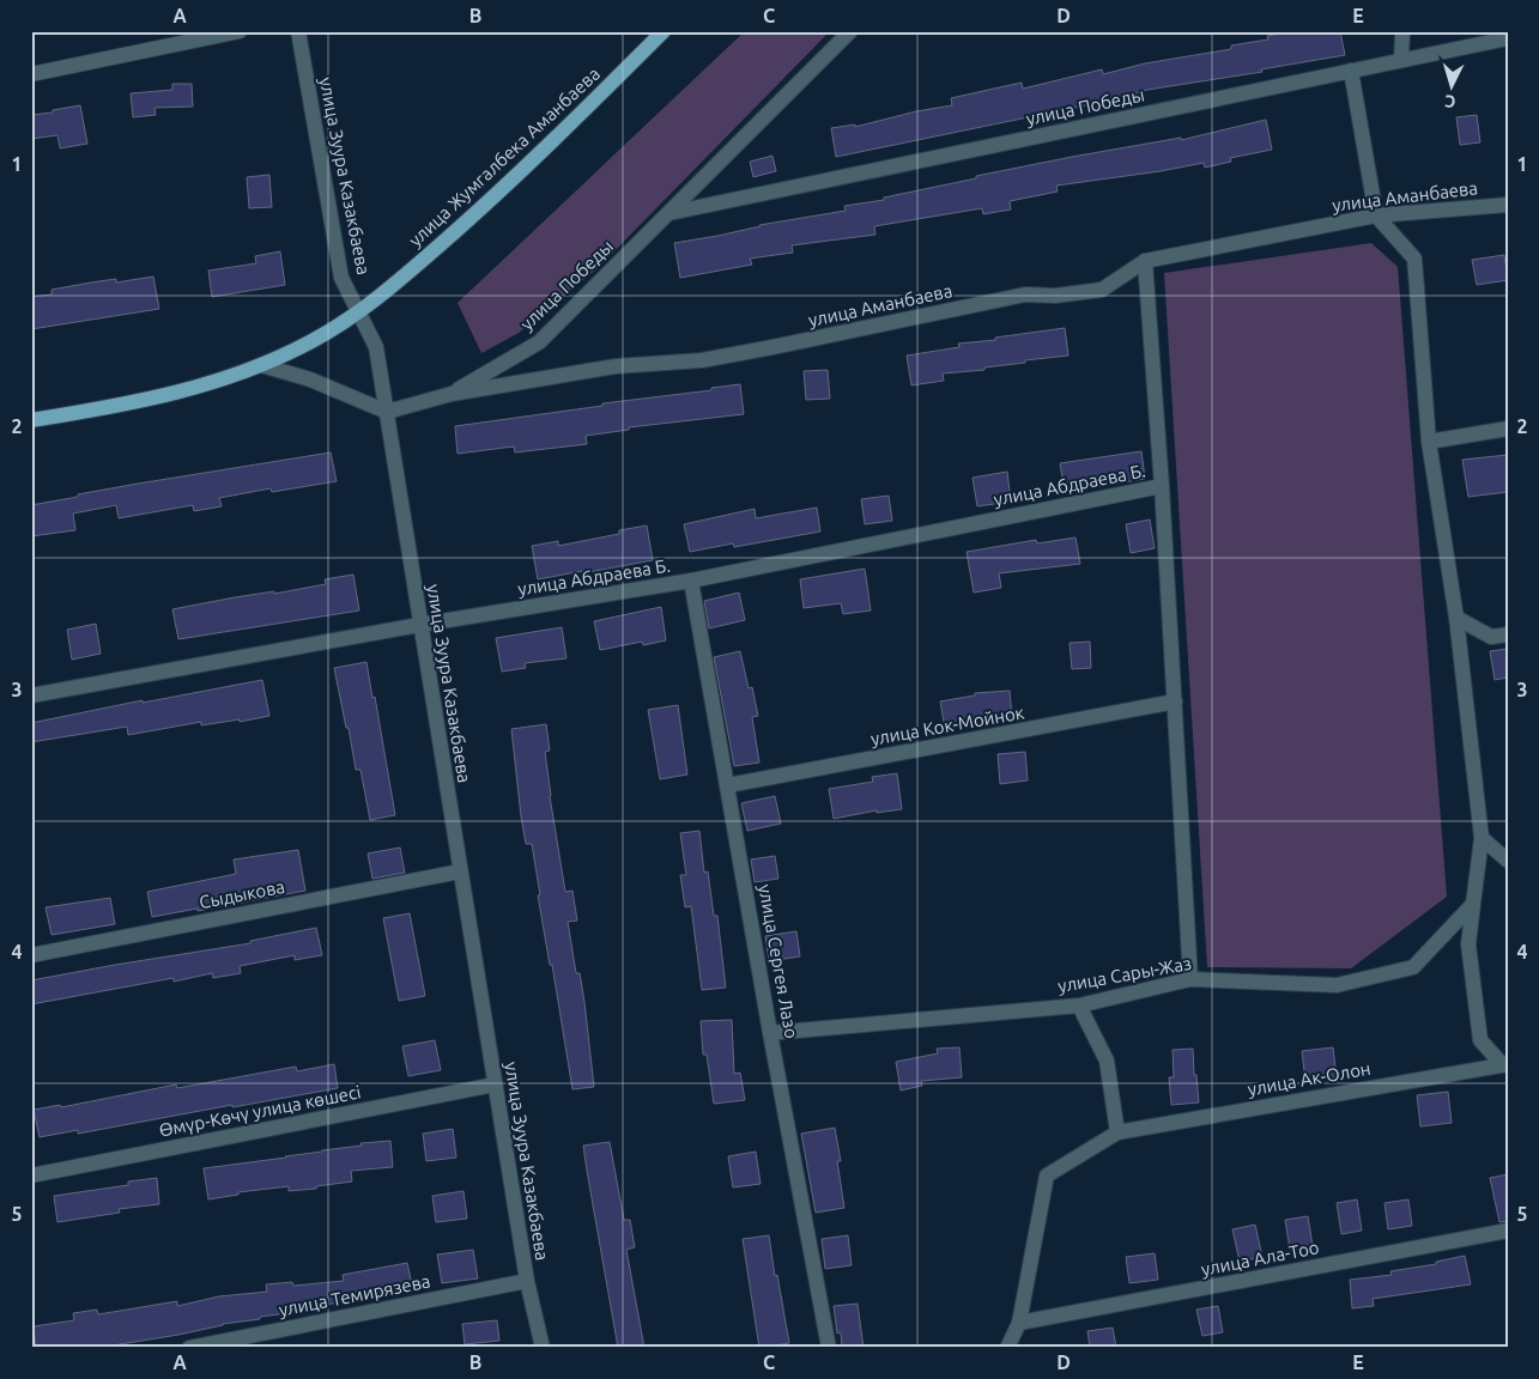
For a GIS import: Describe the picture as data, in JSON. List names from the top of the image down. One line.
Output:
{"streets":{"main road":["улица Жумгалбека Аманбаева"],"street":["улица Победы","улица Зуура Казакбаева","улица Аманбаева","улица Абдраева Б.","улица Кок-Мойнок","Сыдыкова","улица Сергея Лазо","улица Сары-Жаз","улица Ак-Олон","Өмүр-Көчү улица көшесі","улица Ала-Тоо","улица Темирязева"]},"crossings":[["улица Победы","улица Аманбаева"],["улица Жумгалбека Аманбаева","улица Зуура Казакбаева"],["улица Зуура Казакбаева","улица Аманбаева"],["улица Зуура Казакбаева","улица Абдраева Б."],["улица Зуура Казакбаева","Сыдыкова"],["улица Зуура Казакбаева","Өмүр-Көчү улица көшесі"],["улица Зуура Казакбаева","улица Темирязева"],["улица Абдраева Б.","улица Сергея Лазо"],["улица Кок-Мойнок","улица Сергея Лазо"],["улица Сергея Лазо","улица Сары-Жаз"]],"north":"bottom","grid":{"columns":["A","B","C","D","E"],"rows":["1","2","3","4","5"]}}
